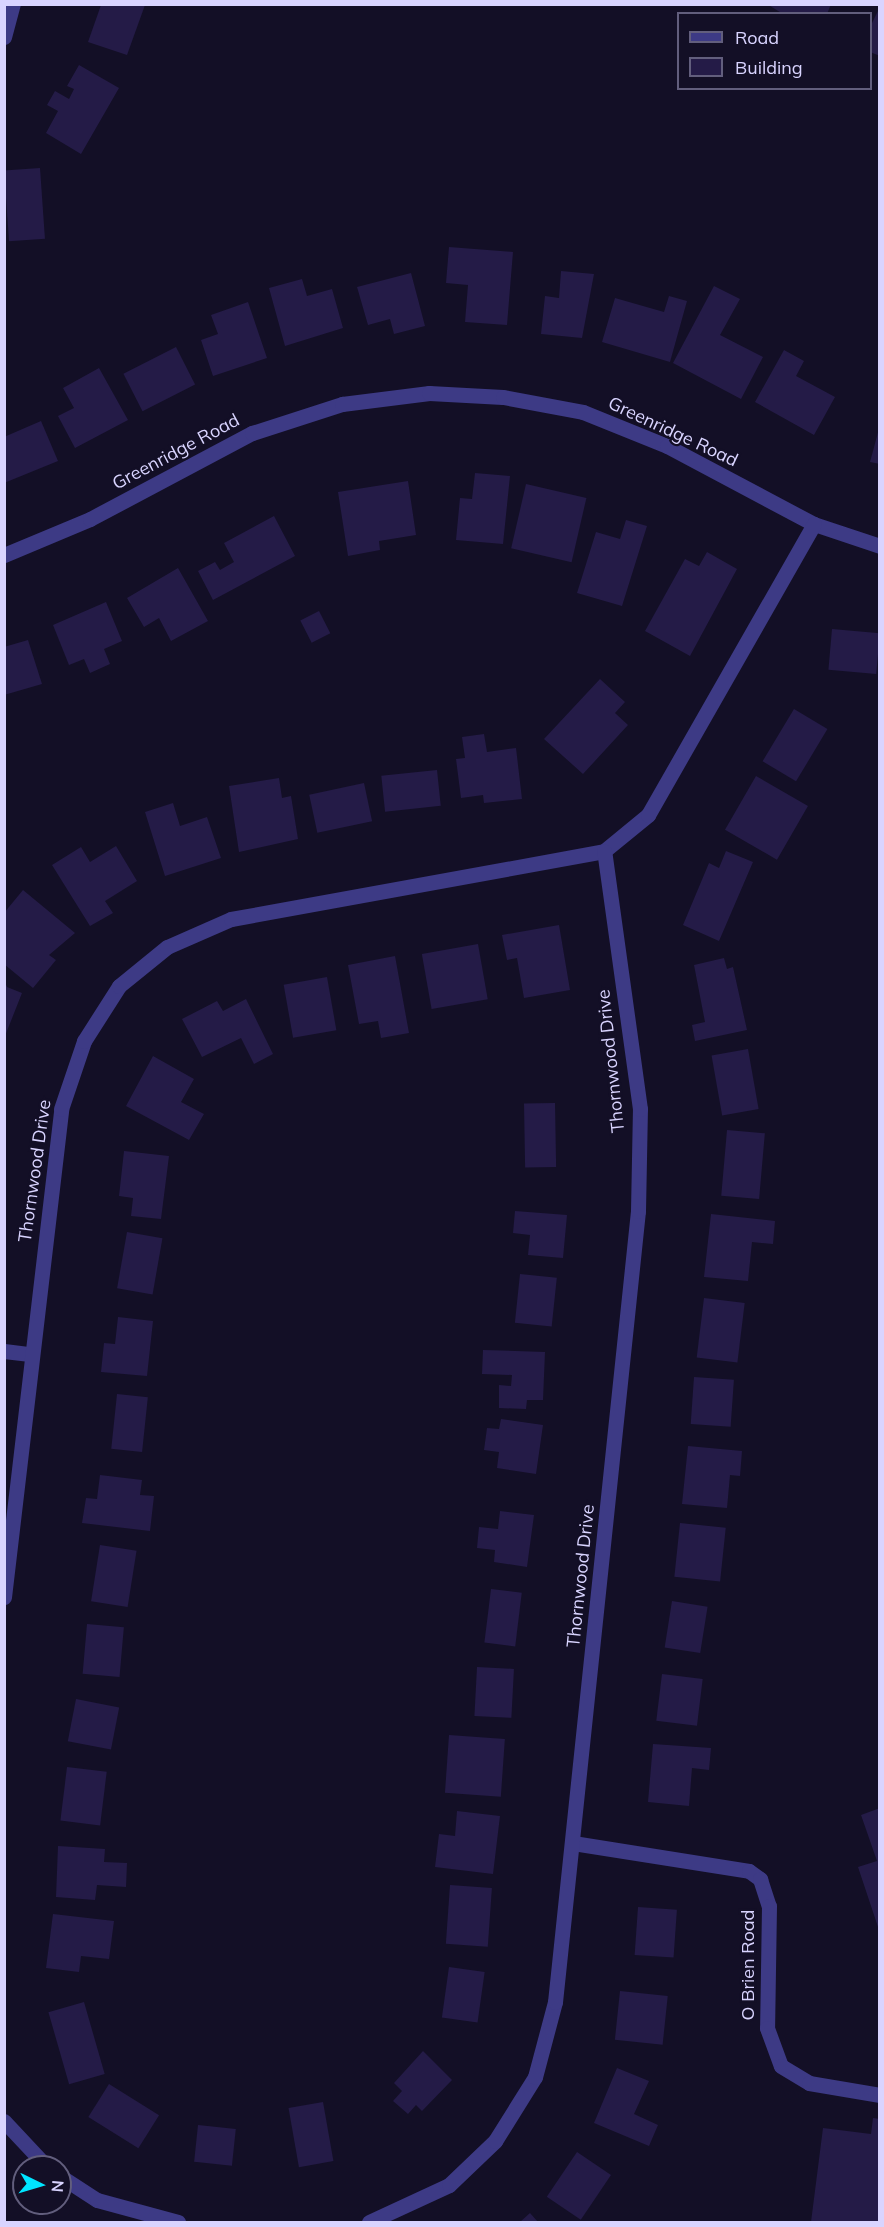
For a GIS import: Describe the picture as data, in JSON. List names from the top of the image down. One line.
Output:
{"streets":{"street":["Greenridge Road","Thornwood Drive","O Brien Road"]},"crossings":[["Greenridge Road","Thornwood Drive"],["Thornwood Drive","O Brien Road"]],"legend":["Road","Building"],"north":"right"}
